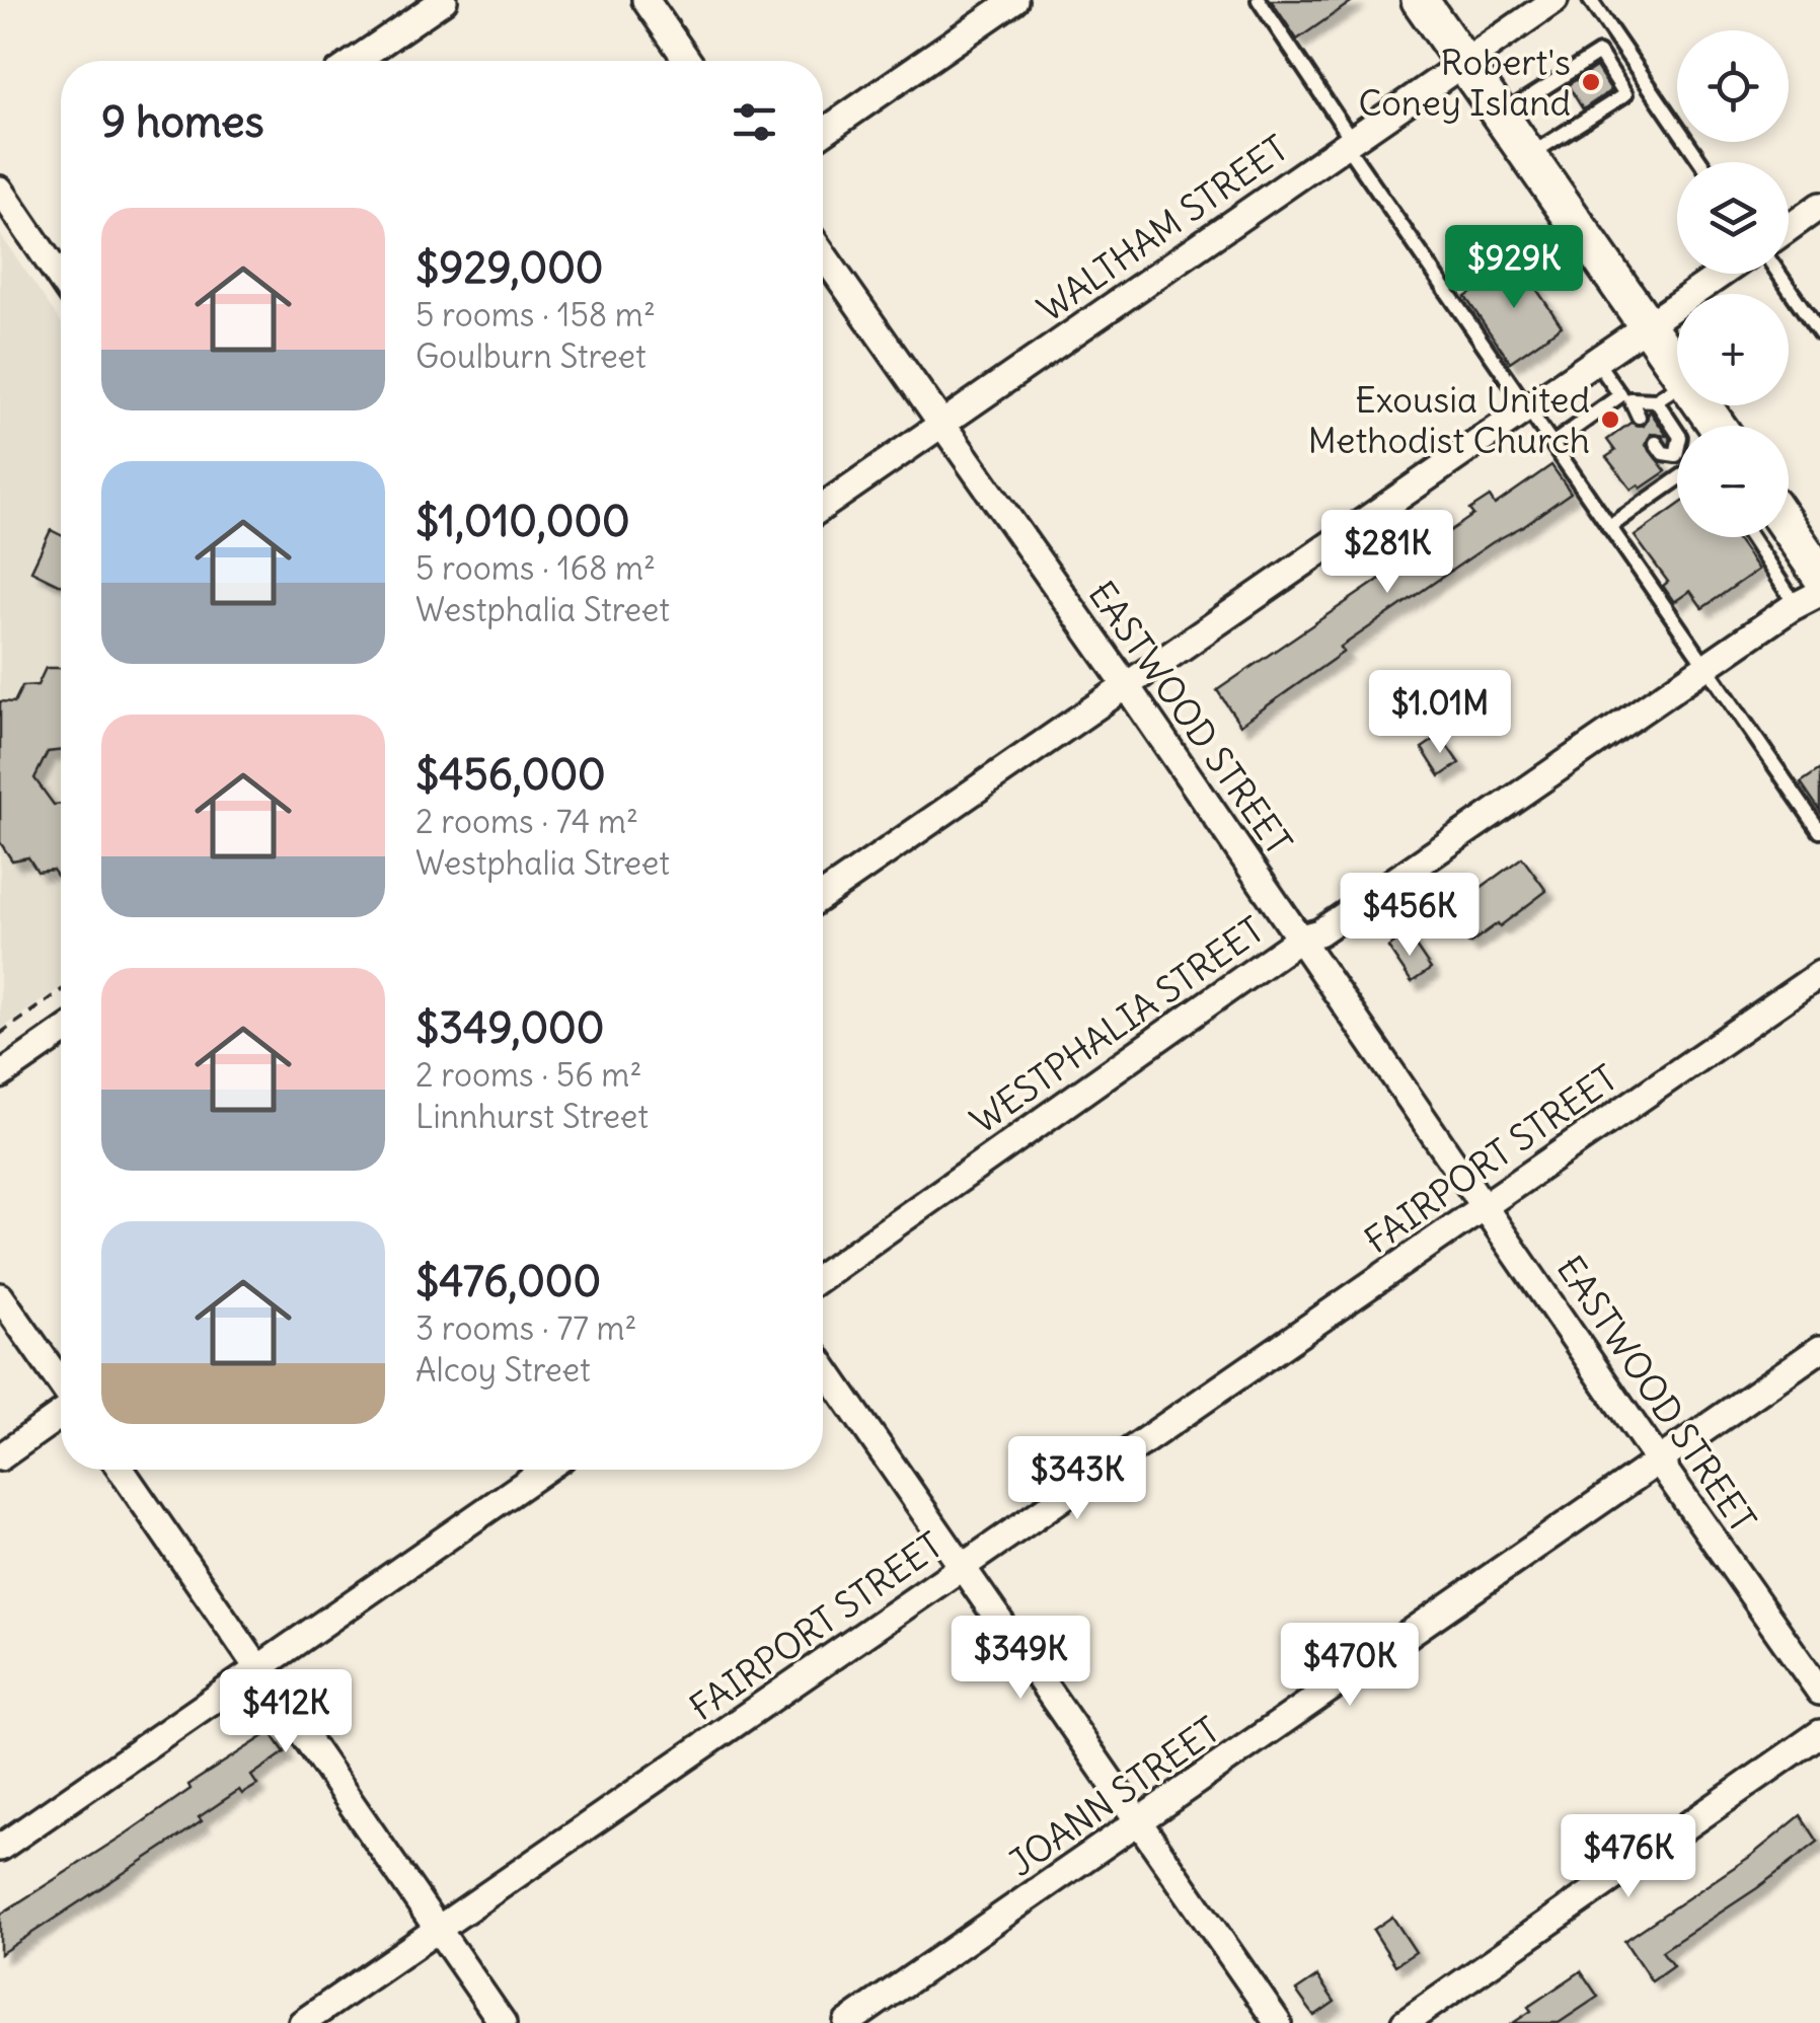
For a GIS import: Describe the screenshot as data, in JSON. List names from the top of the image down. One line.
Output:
{"streets":{"street":["WALTHAM STREET","EASTWOOD STREET","WESTPHALIA STREET","FAIRPORT STREET","JOANN STREET"]},"crossings":[["WALTHAM STREET","EASTWOOD STREET"],["EASTWOOD STREET","WESTPHALIA STREET"],["EASTWOOD STREET","FAIRPORT STREET"],["EASTWOOD STREET","JOANN STREET"]],"places":["Robert's Coney Island","Exousia United Methodist Church"],"page":{"map_buttons":["+","−"],"heading":"9 homes","list":[{"name":"$929,000","note":"5 rooms · 158 m² · Goulburn Street"},{"name":"$1,010,000","note":"5 rooms · 168 m² · Westphalia Street"},{"name":"$456,000","note":"2 rooms · 74 m² · Westphalia Street"},{"name":"$349,000","note":"2 rooms · 56 m² · Linnhurst Street"},{"name":"$476,000","note":"3 rooms · 77 m² · Alcoy Street"}],"price":["$929K","$281K","$1.01M","$456K","$343K","$349K","$470K","$412K","$476K"]}}
